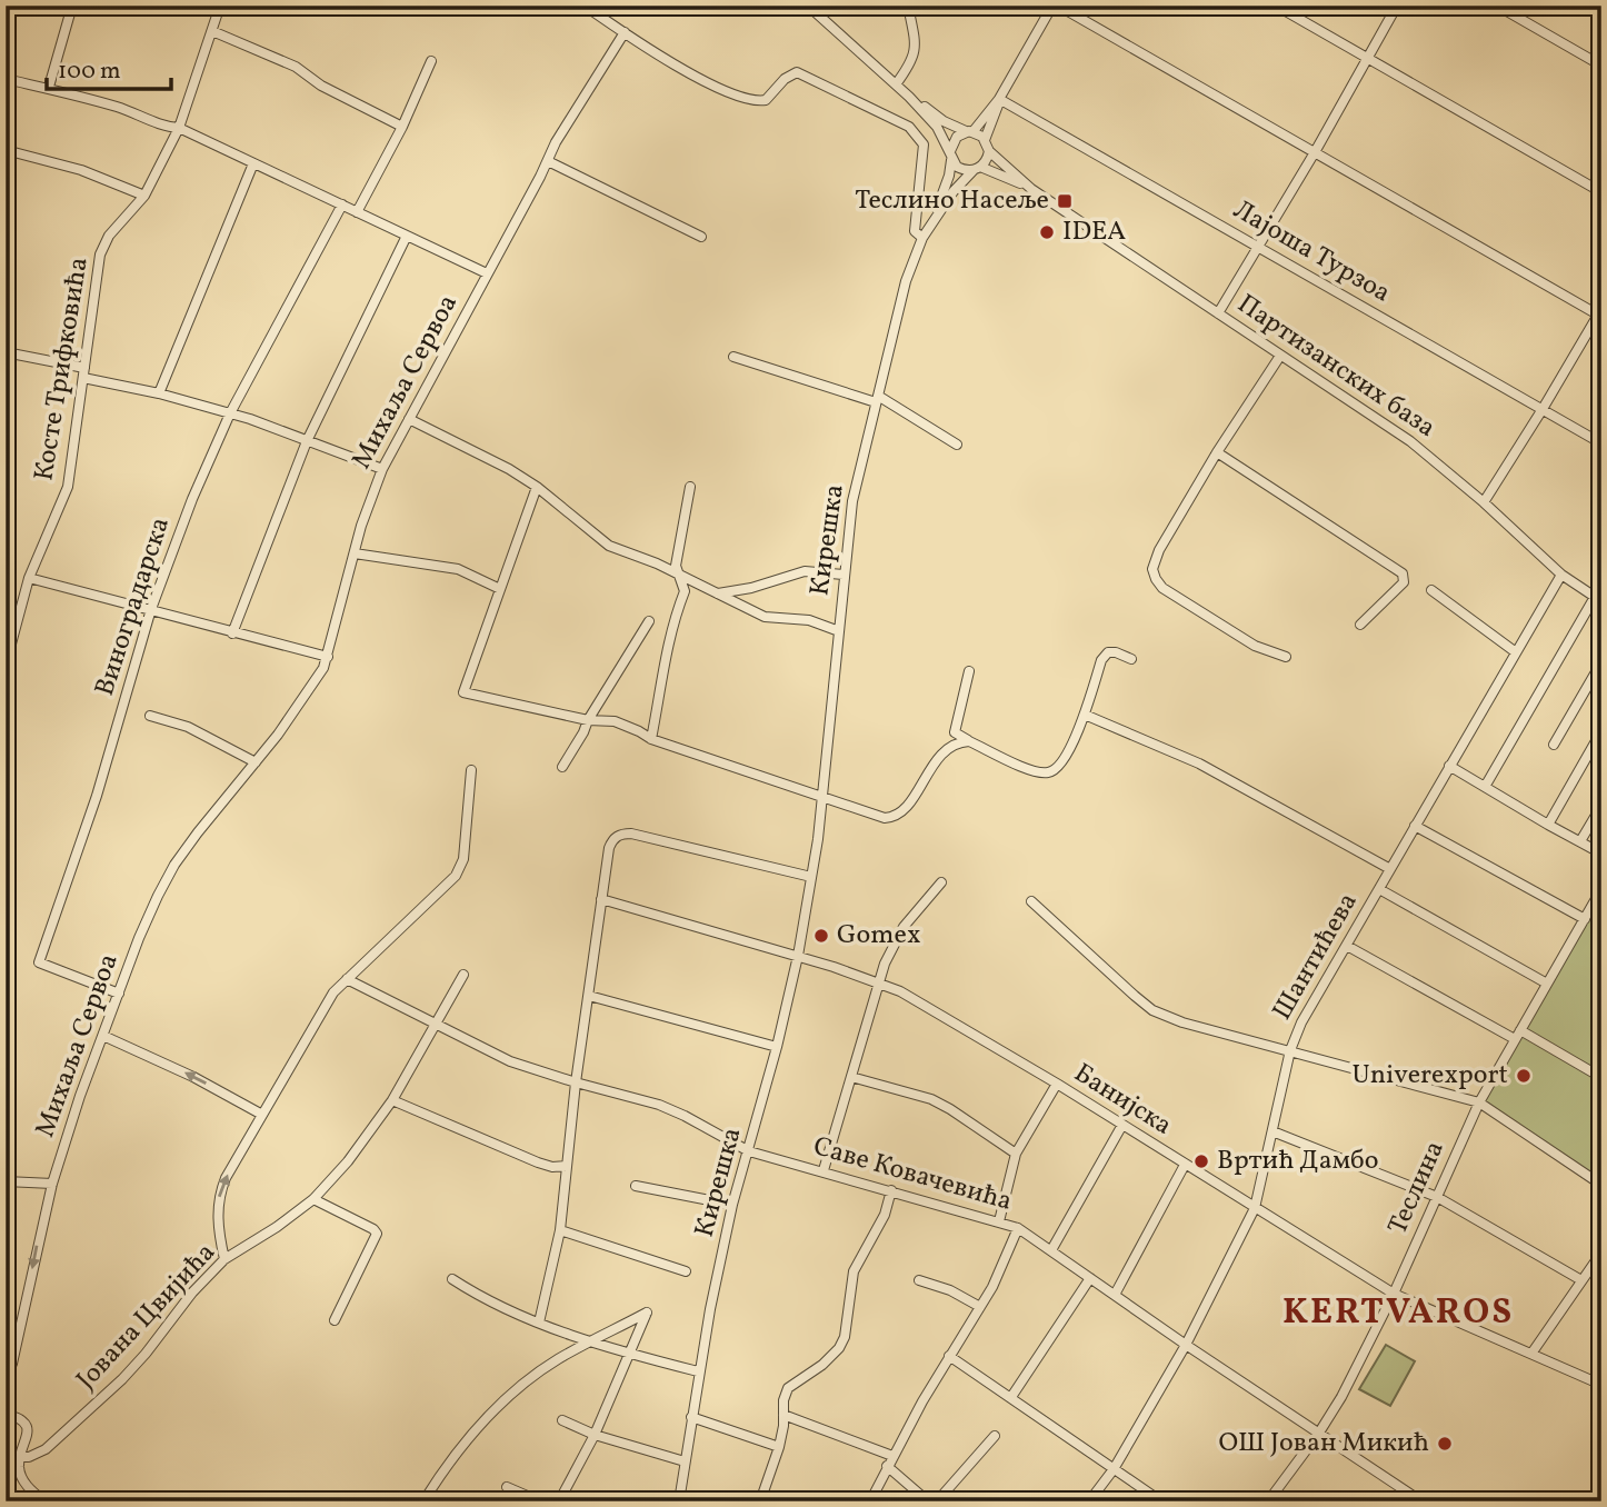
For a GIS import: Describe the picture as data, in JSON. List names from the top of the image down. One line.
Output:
{"streets":{"street":["Лајоша Турзоа","Партизанских база","Косте Трифковића","Михаља Сервоа","Кирешка","Виноградарска","Шантићева","Банијска","Саве Ковачевића","Теслина","Јована Цвијића"]},"crossings":[["Партизанских база","Кирешка"],["Партизанских база","Шантићева"],["Михаља Сервоа","Виноградарска"],["Кирешка","Банијска"],["Кирешка","Саве Ковачевића"],["Шантићева","Банијска"],["Шантићева","Саве Ковачевића"],["Банијска","Теслина"],["Саве Ковачевића","Теслина"],["Саве Ковачевића","Јована Цвијића"]],"districts":["KERTVAROS"],"places":{"transit":["Теслино Насеље"],"other":["IDEA","Gomex","Univerexport","Вртић Дамбо","ОШ Јован Микић"]},"scale_bar":"100 m"}
